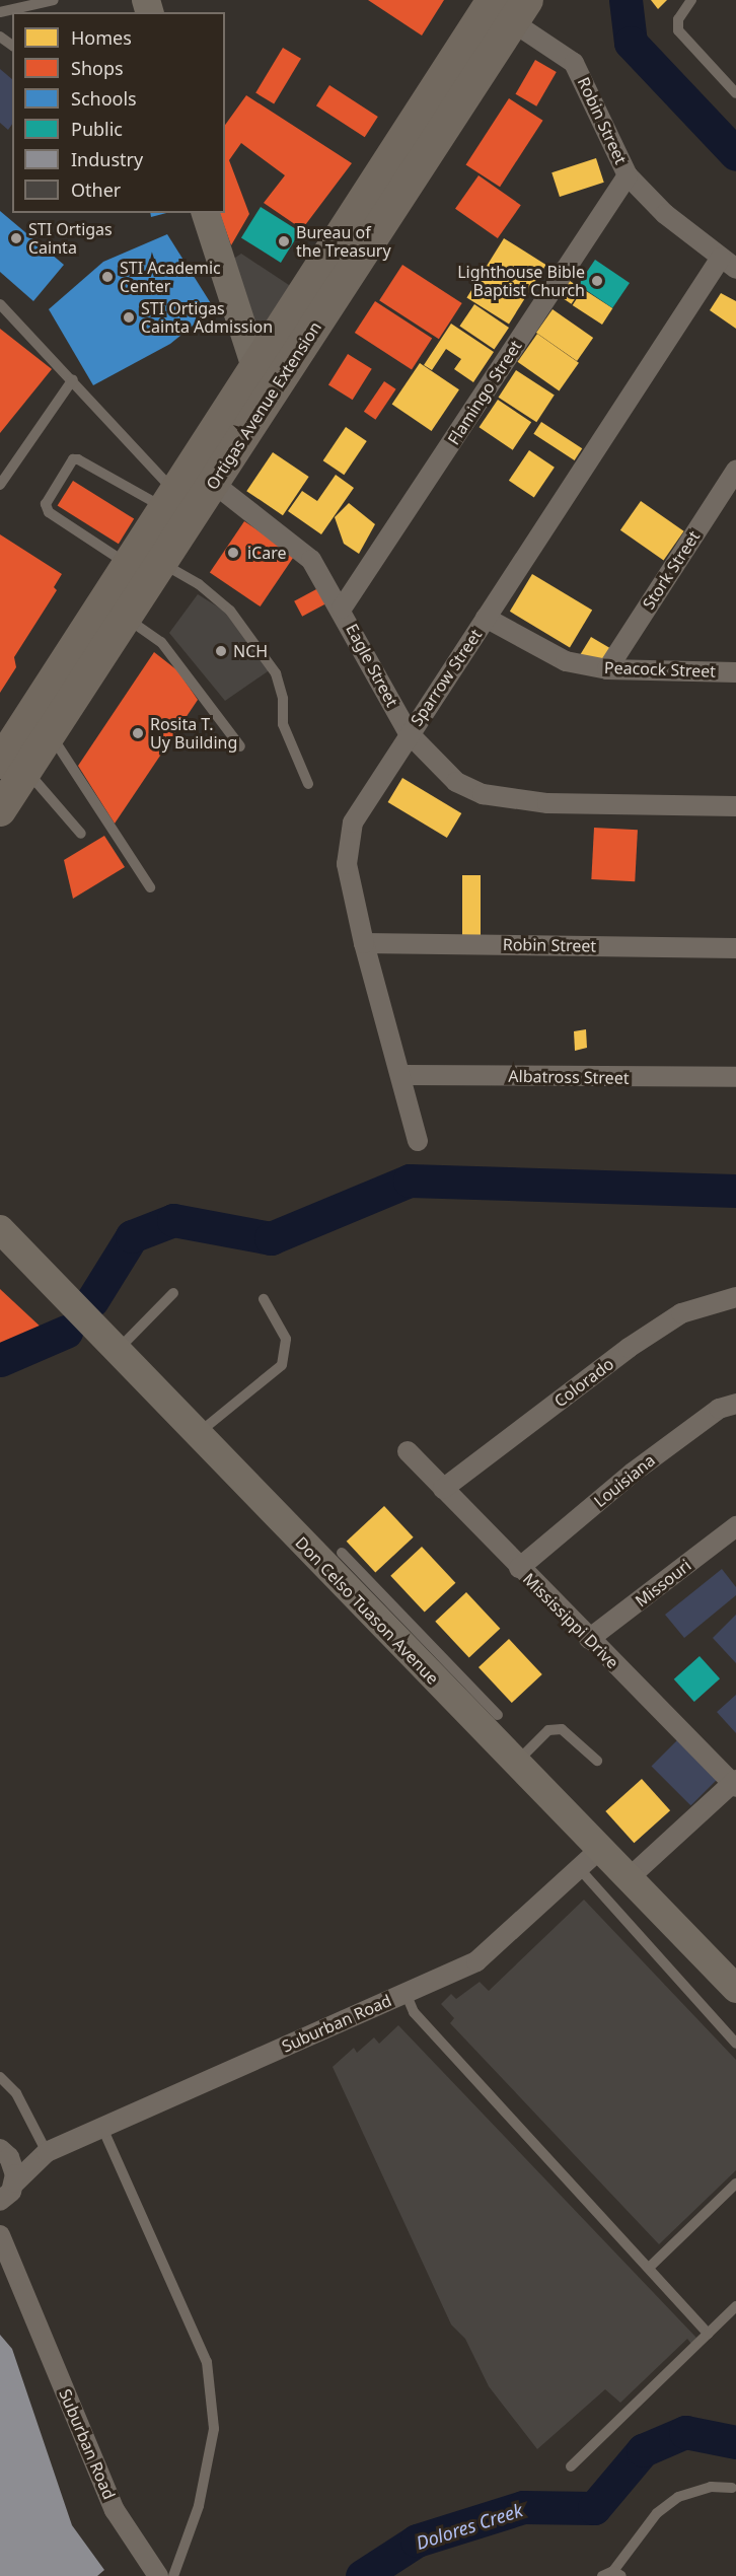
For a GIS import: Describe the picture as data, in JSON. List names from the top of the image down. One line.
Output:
{"streets":{"main road":["Ortigas Avenue Extension"],"street":["Robin Street","Flamingo Street","Stork Street","Eagle Street","Peacock Street","Sparrow Street","Albatross Street","Colorado","Louisiana","Missouri","Don Celso Tuason Avenue","Mississippi Drive","Suburban Road"]},"crossings":[["Robin Street","Flamingo Street"],["Robin Street","Ortigas Avenue Extension"],["Robin Street","Sparrow Street"],["Flamingo Street","Eagle Street"],["Ortigas Avenue Extension","Eagle Street"],["Stork Street","Peacock Street"],["Eagle Street","Sparrow Street"],["Peacock Street","Sparrow Street"],["Sparrow Street","Albatross Street"],["Colorado","Mississippi Drive"],["Louisiana","Mississippi Drive"],["Missouri","Mississippi Drive"],["Don Celso Tuason Avenue","Suburban Road"]],"water":["Dolores Creek"],"places":["STI Ortigas Cainta","Bureau of the Treasury","STI Academic Center","Lighthouse Bible Baptist Church","STI Ortigas Cainta Admission","iCare","NCH","Rosita T. Uy Building"],"legend":["Homes","Shops","Schools","Public","Industry","Other"]}
